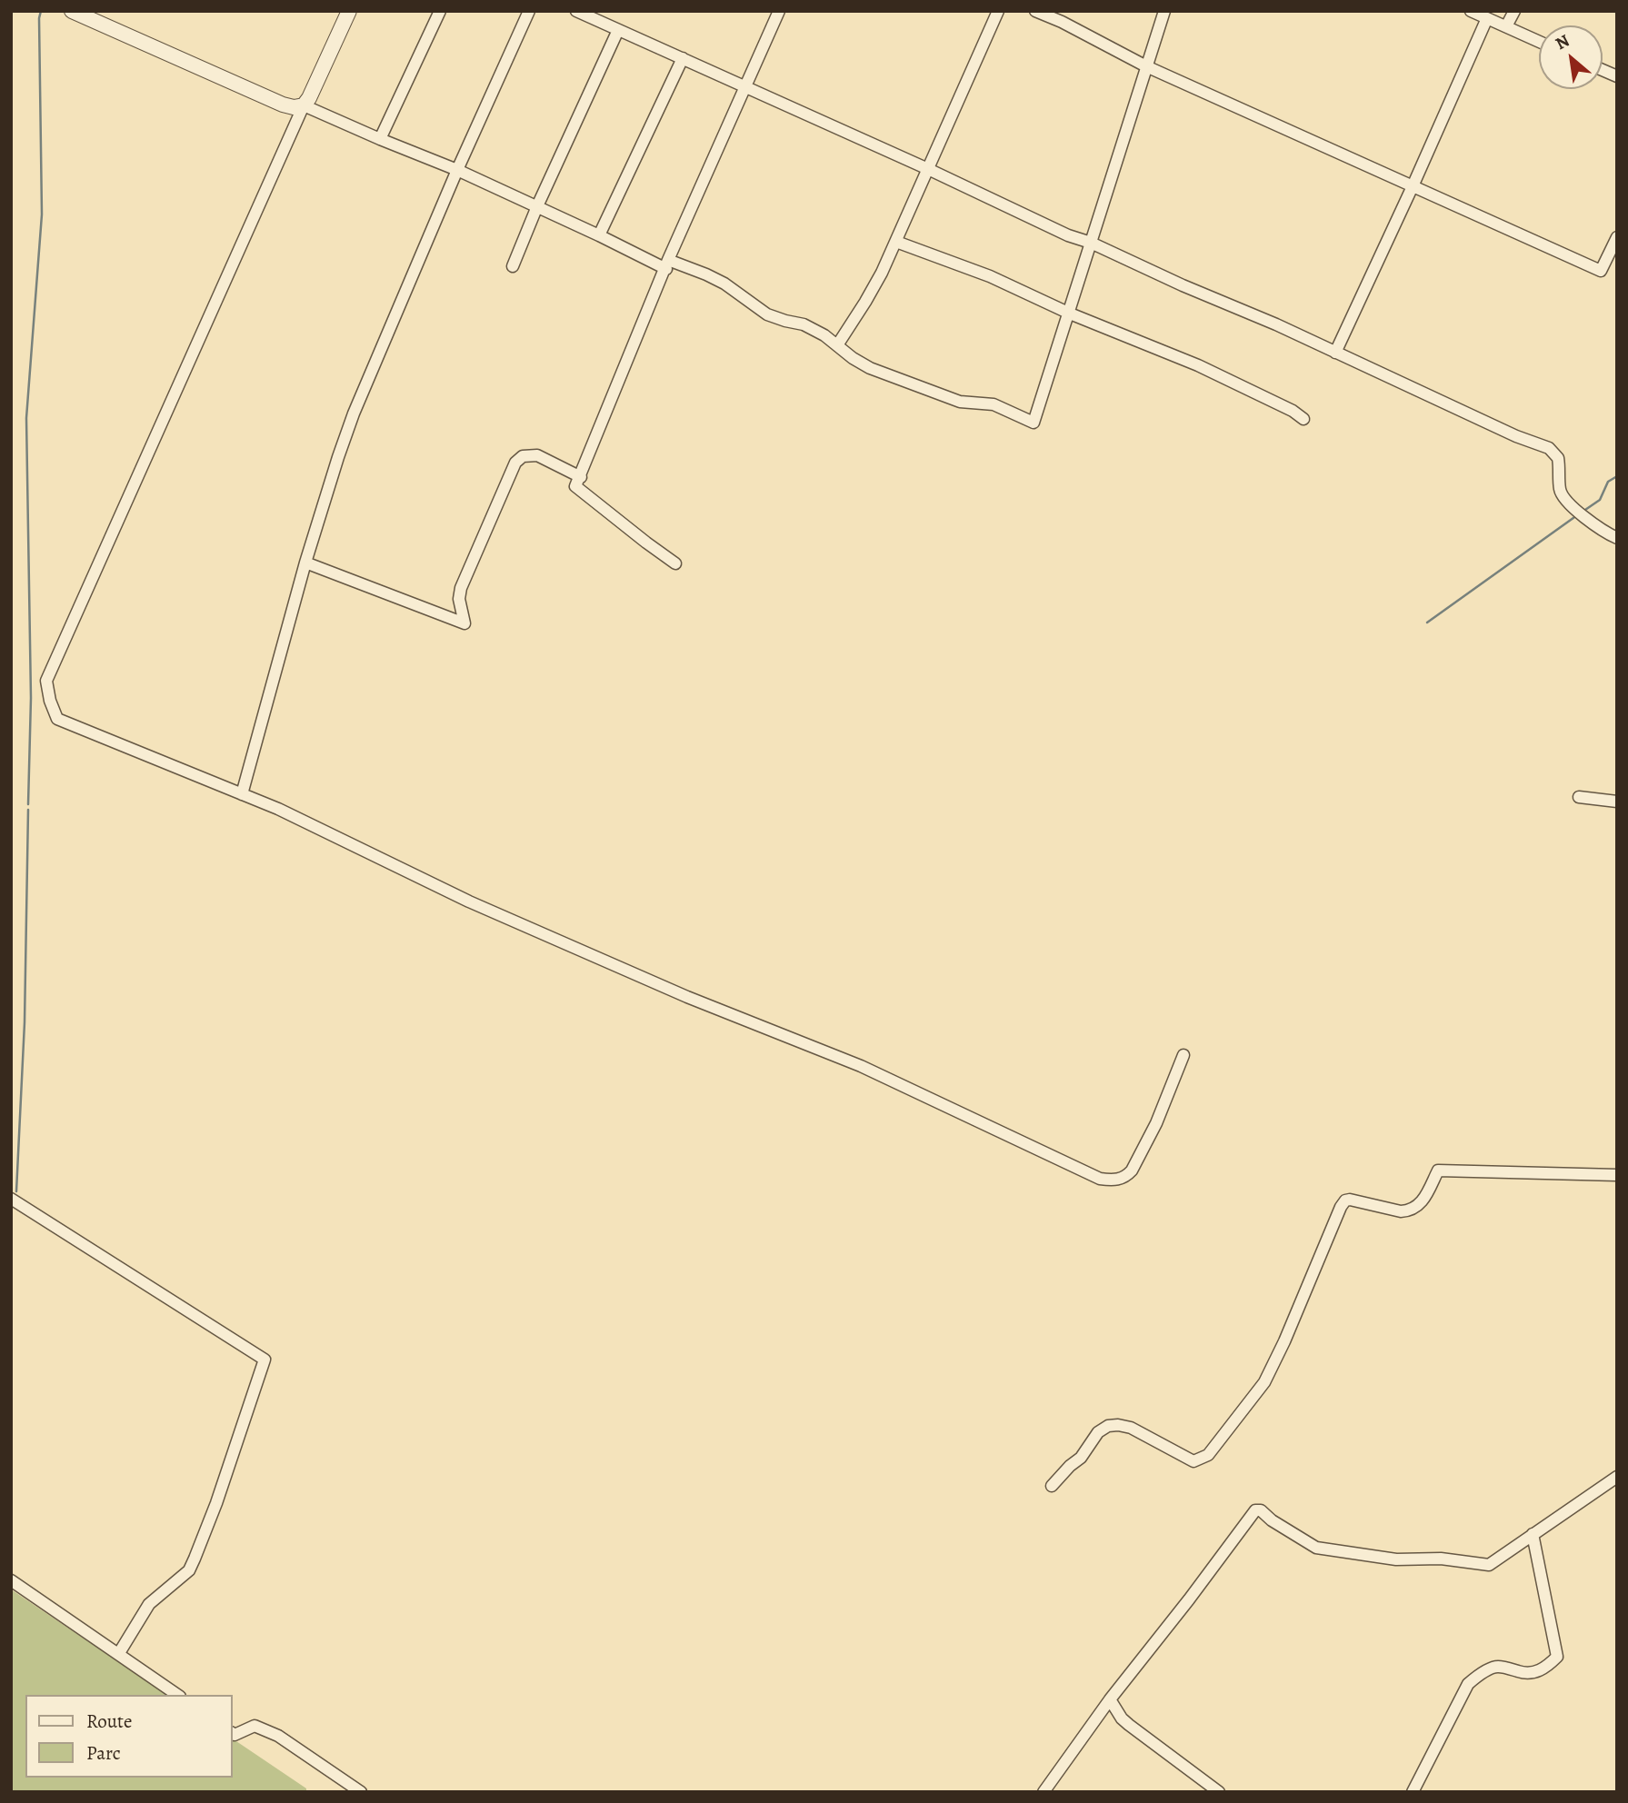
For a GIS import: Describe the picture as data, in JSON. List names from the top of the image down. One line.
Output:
{"legend":["Route","Parc"],"north":"top left"}
